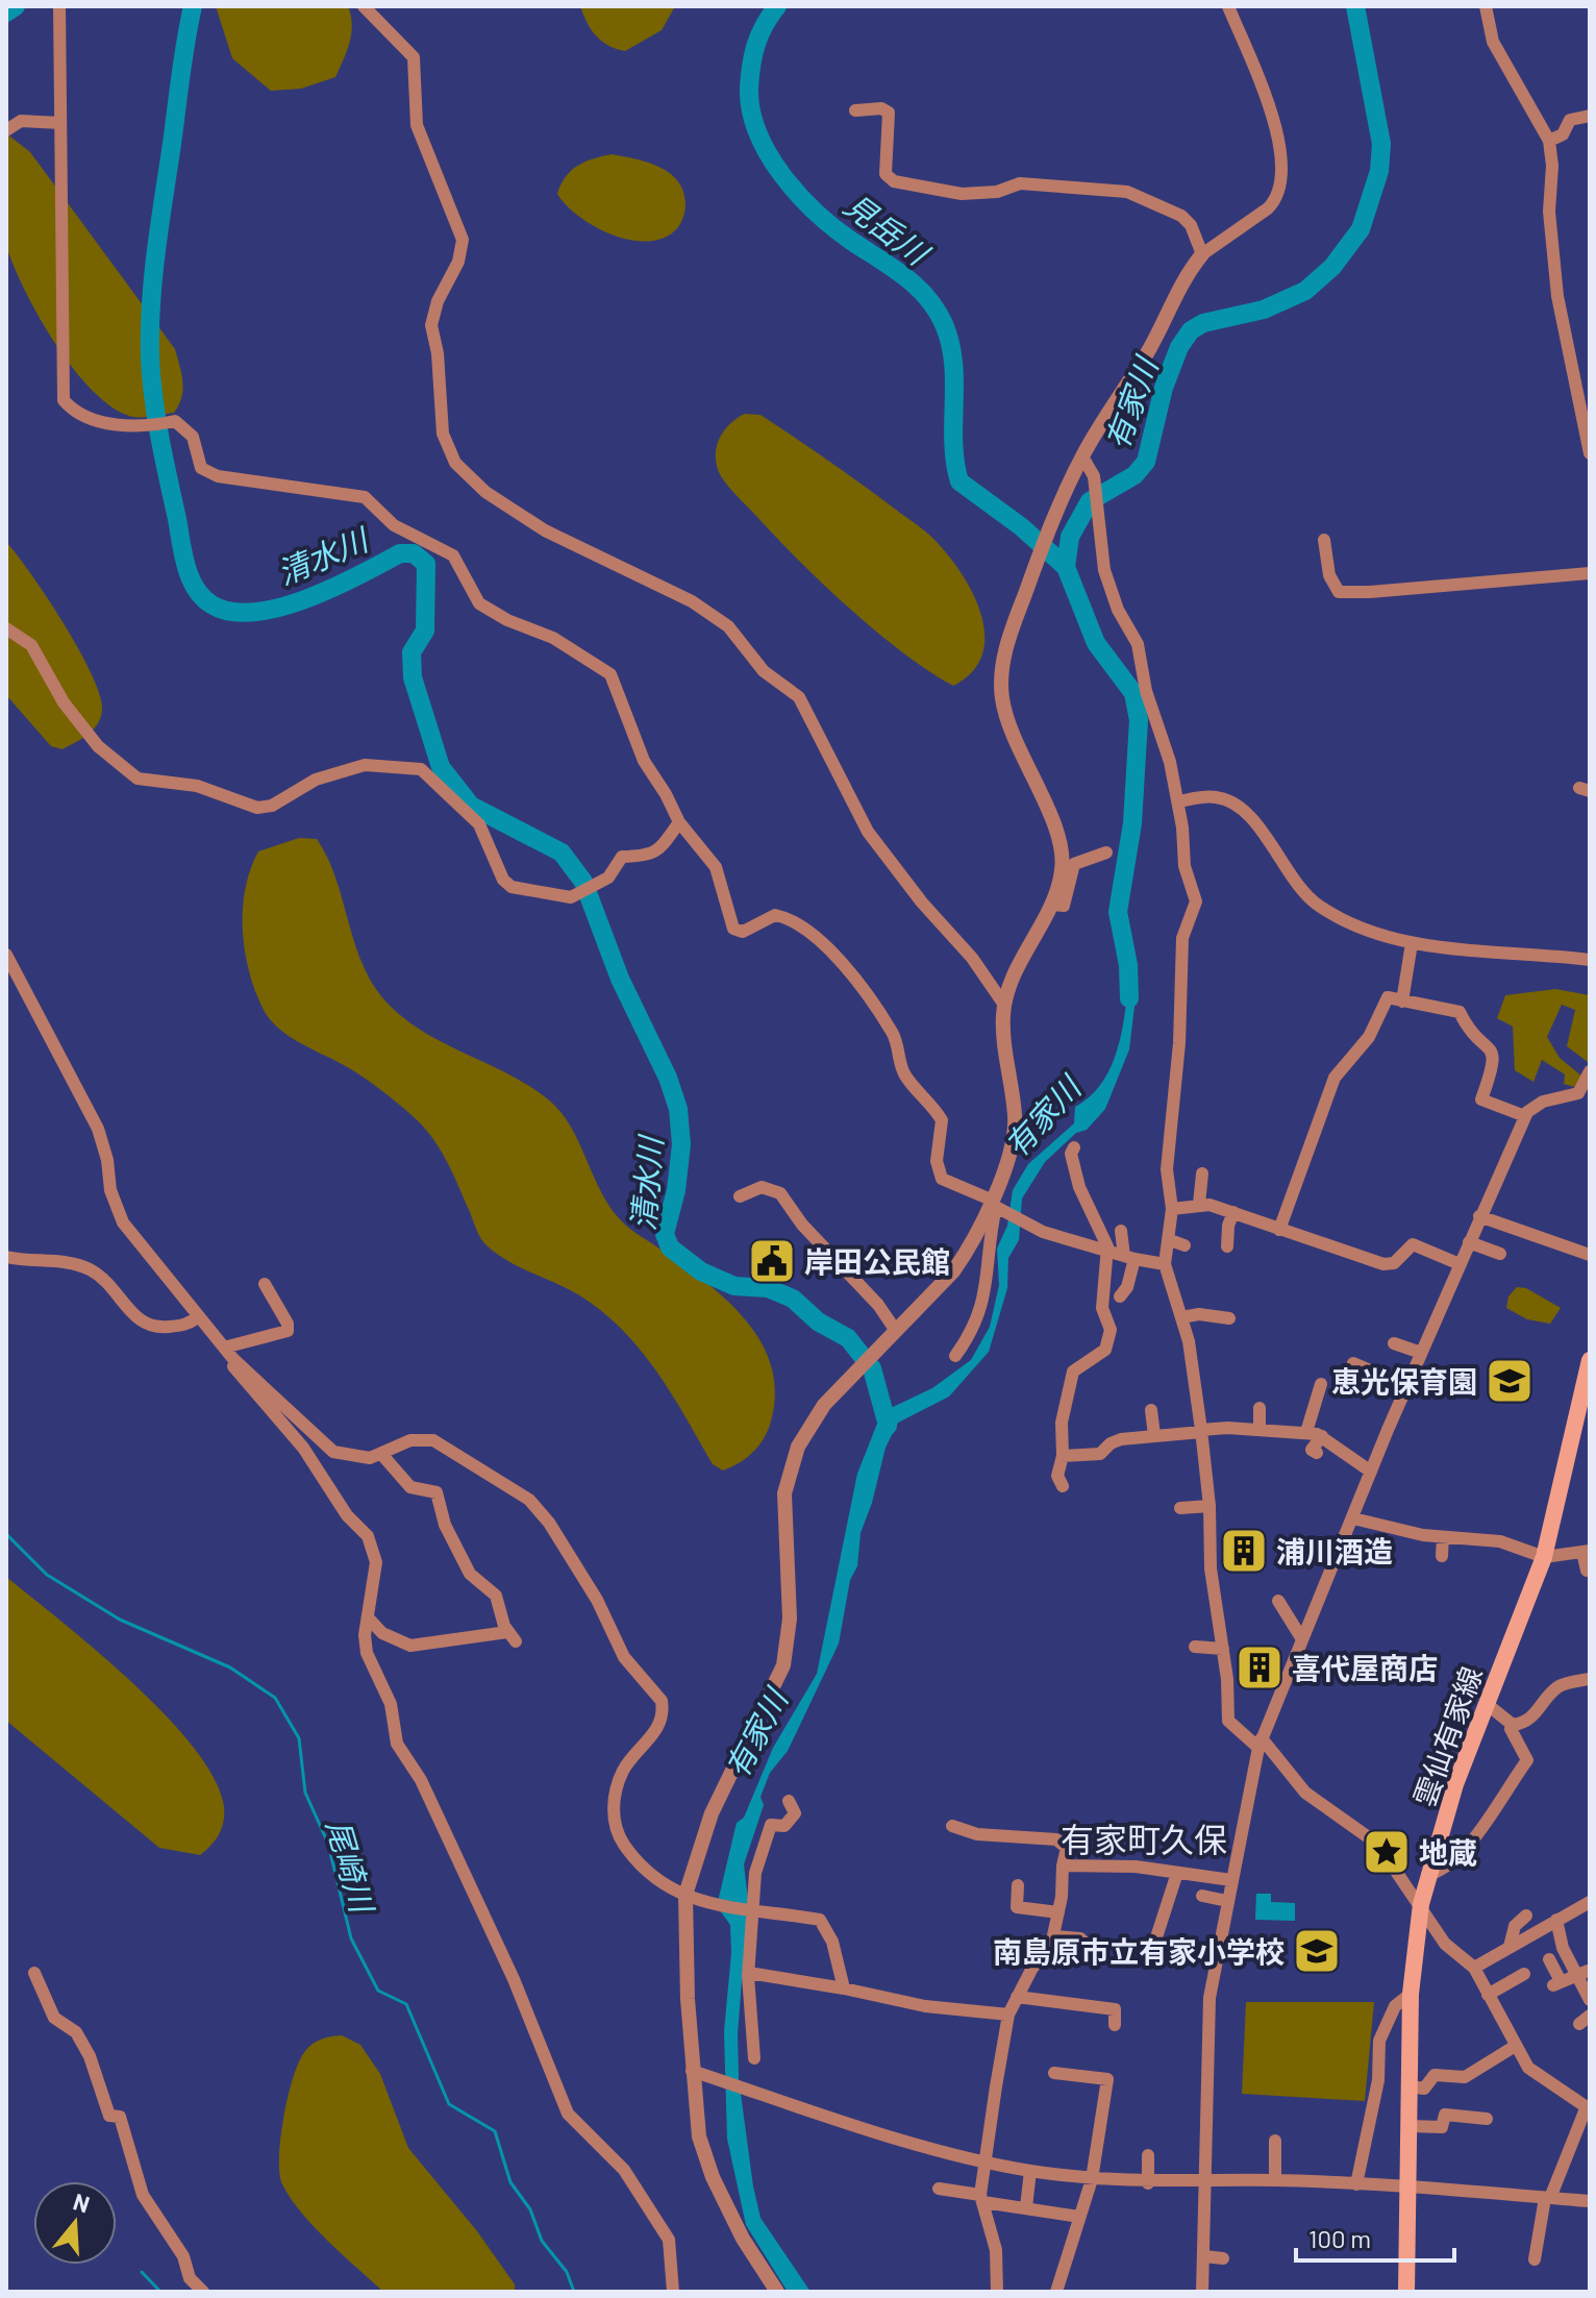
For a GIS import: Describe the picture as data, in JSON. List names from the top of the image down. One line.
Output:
{"streets":{"main road":["雲仙有家線"]},"districts":["有家町久保"],"water":["見岳川","有家川","清水川","尾崎川"],"places":{"public building":["岸田公民館"],"school or university":["恵光保育園","南島原市立有家小学校"],"building":["浦川酒造","喜代屋商店"],"place":["地蔵"]},"scale_bar":"100 m","north":"top"}
